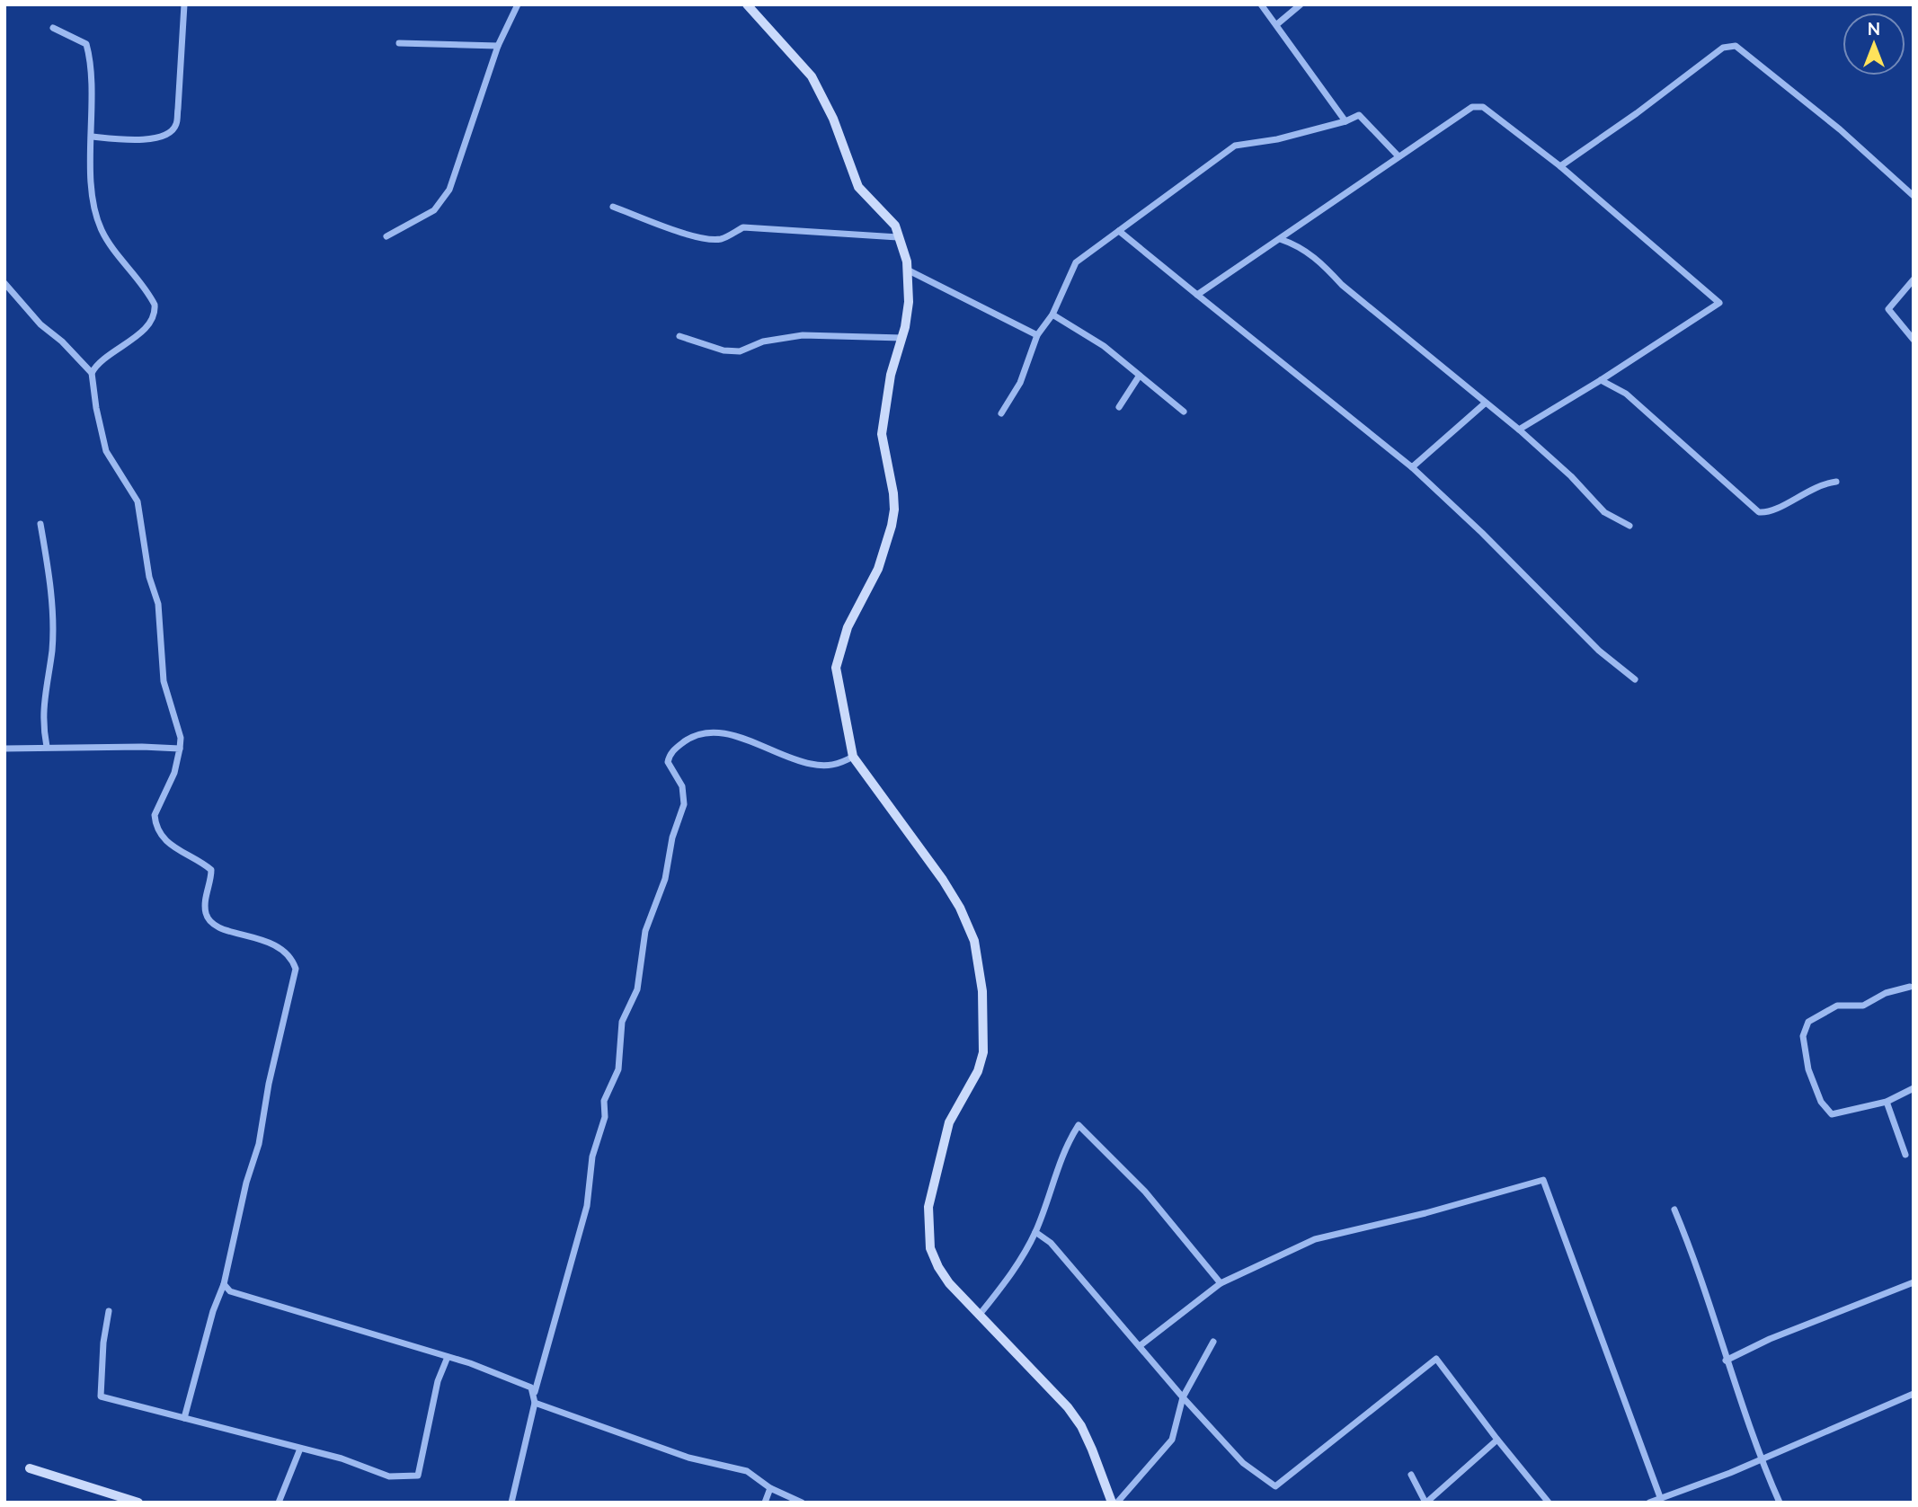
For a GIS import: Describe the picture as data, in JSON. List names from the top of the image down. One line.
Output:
{"north":"top"}
